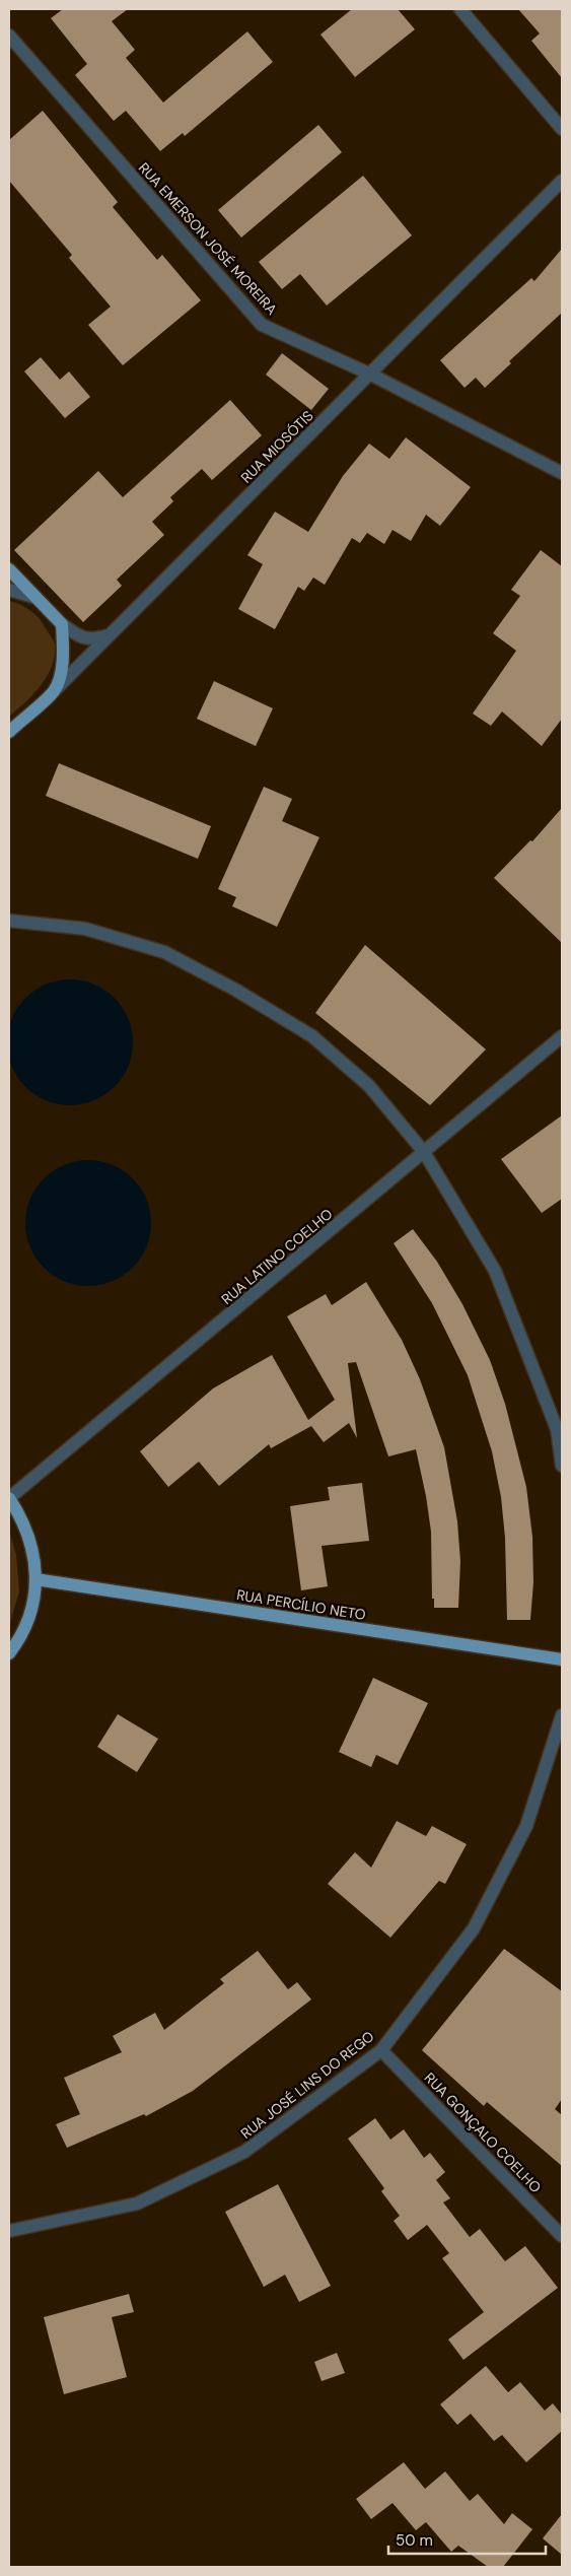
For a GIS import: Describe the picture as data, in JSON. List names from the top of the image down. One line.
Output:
{"streets":{"main road":["RUA MIOSÓTIS","RUA PERCÍLIO NETO"],"street":["RUA EMERSON JOSÉ MOREIRA","RUA LATINO COELHO","RUA JOSÉ LINS DO REGO","RUA GONÇALO COELHO"]},"crossings":[["RUA EMERSON JOSÉ MOREIRA","RUA MIOSÓTIS"],["RUA JOSÉ LINS DO REGO","RUA GONÇALO COELHO"]],"scale_bar":"50 m"}
